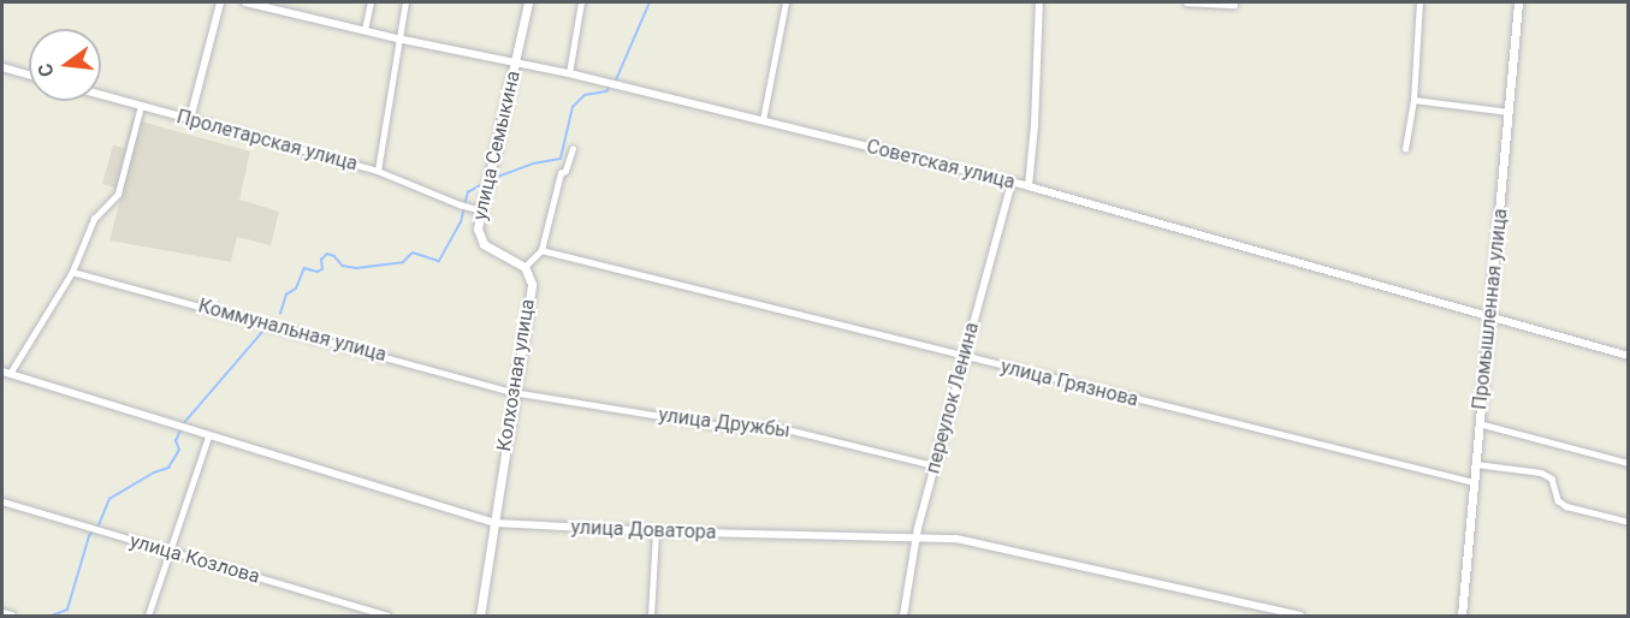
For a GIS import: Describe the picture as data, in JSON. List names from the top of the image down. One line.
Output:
{"streets":{"main road":["улица Семыкина","Промышленная улица","Колхозная улица"],"street":["Пролетарская улица","Советская улица","Коммунальная улица","улица Грязнова","переулок Ленина","улица Дружбы","улица Доватора","улица Козлова"]},"crossings":[["Пролетарская улица","улица Семыкина"],["улица Семыкина","Советская улица"],["улица Семыкина","Колхозная улица"],["Советская улица","Промышленная улица"],["Советская улица","переулок Ленина"],["Промышленная улица","улица Грязнова"],["Коммунальная улица","Колхозная улица"],["Коммунальная улица","улица Дружбы"],["Колхозная улица","улица Дружбы"],["Колхозная улица","улица Доватора"],["улица Грязнова","переулок Ленина"],["переулок Ленина","улица Дружбы"],["переулок Ленина","улица Доватора"]],"north":"left"}
